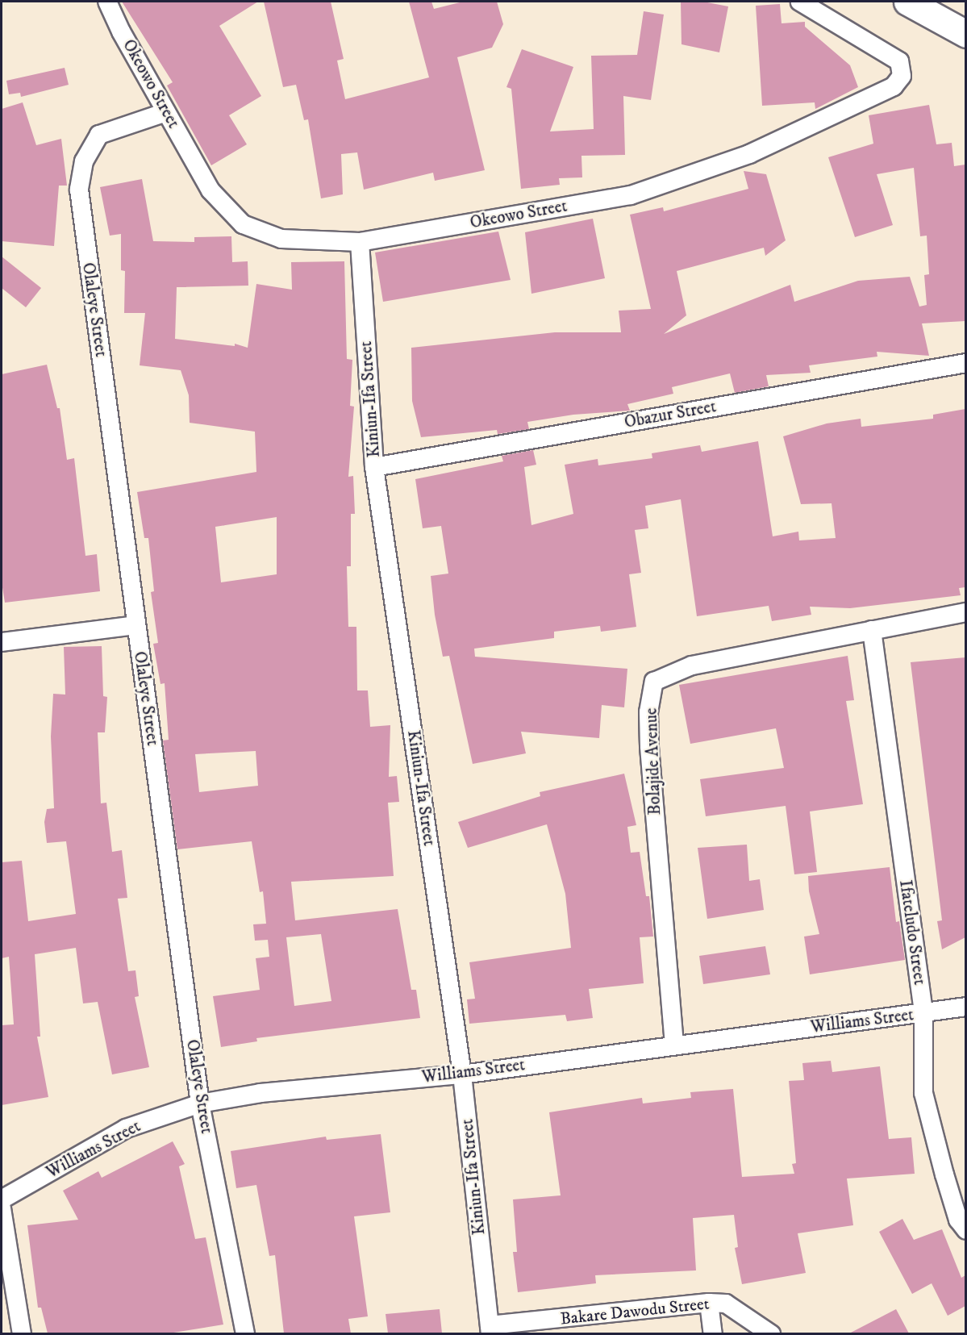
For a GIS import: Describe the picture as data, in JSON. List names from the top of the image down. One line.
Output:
{"streets":{"street":["Okeowo Street","Olaleye Street","Kiniun-Ifa Street","Obazur Street","Bolajide Avenue","Ifateludo Street","Williams Street","Bakare Dawodu Street"]},"crossings":[["Okeowo Street","Olaleye Street"],["Okeowo Street","Kiniun-Ifa Street"],["Olaleye Street","Williams Street"],["Kiniun-Ifa Street","Obazur Street"],["Kiniun-Ifa Street","Williams Street"],["Kiniun-Ifa Street","Bakare Dawodu Street"],["Bolajide Avenue","Ifateludo Street"],["Bolajide Avenue","Williams Street"],["Ifateludo Street","Williams Street"]]}
